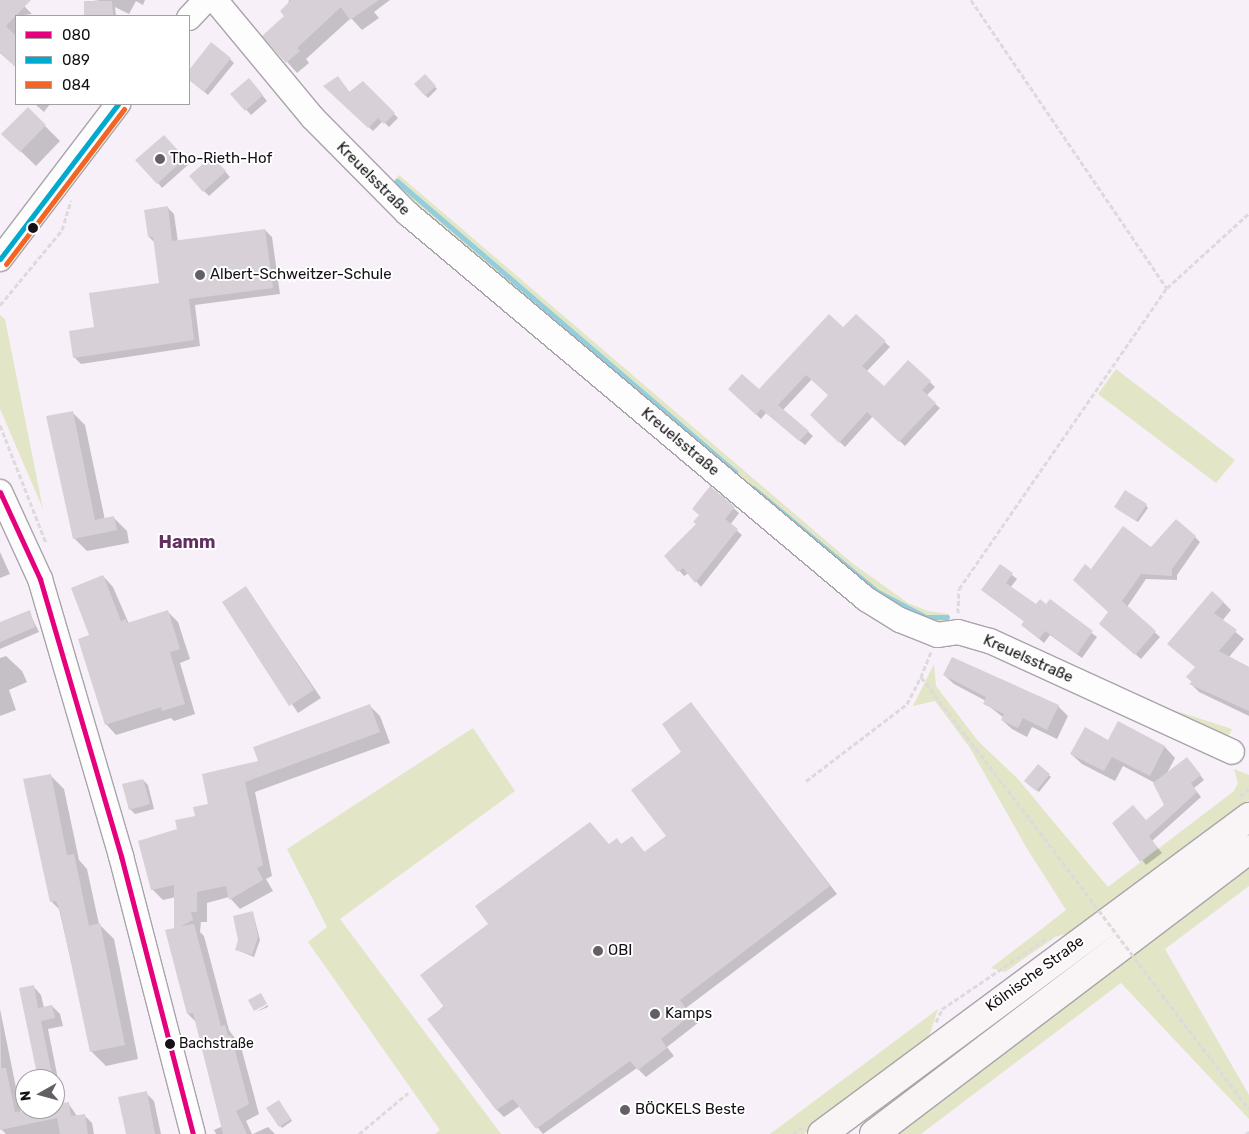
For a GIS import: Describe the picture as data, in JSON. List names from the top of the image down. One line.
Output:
{"streets":{"main road":["Kölnische Straße"],"street":["Kreuelsstraße"]},"districts":["Hamm"],"places":["Tho-Rieth-Hof","Albert-Schweitzer-Schule","OBI","Kamps","Bachstraße","BÖCKELS Beste"],"lines":["transit line 089","transit line 084","transit line 080"],"legend":["080","089","084"],"north":"left"}
